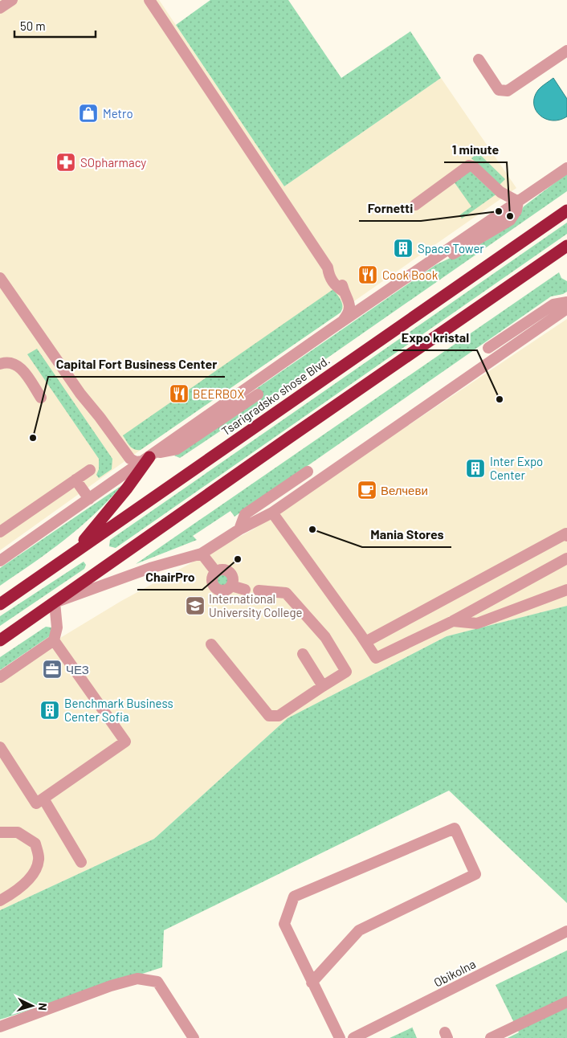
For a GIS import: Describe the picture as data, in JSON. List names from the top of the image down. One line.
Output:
{"streets":{"highway":["Tsarigradsko shose Blvd."],"street":["Obikolna"]},"places":{"shop":["Metro"],"pharmacy":["SOpharmacy"],"other":["Fornetti","1 minute","Expo kristal","Capital Fort Business Center","Mania Stores","ChairPro"],"building":["Space Tower","Inter Expo Center","Benchmark Business Center Sofia"],"restaurant":["Cook Book","BEERBOX"],"cafe":["Велчеви"],"school or university":["International University College"],"office":["ЧЕЗ"]},"scale_bar":"50 m","north":"right"}
